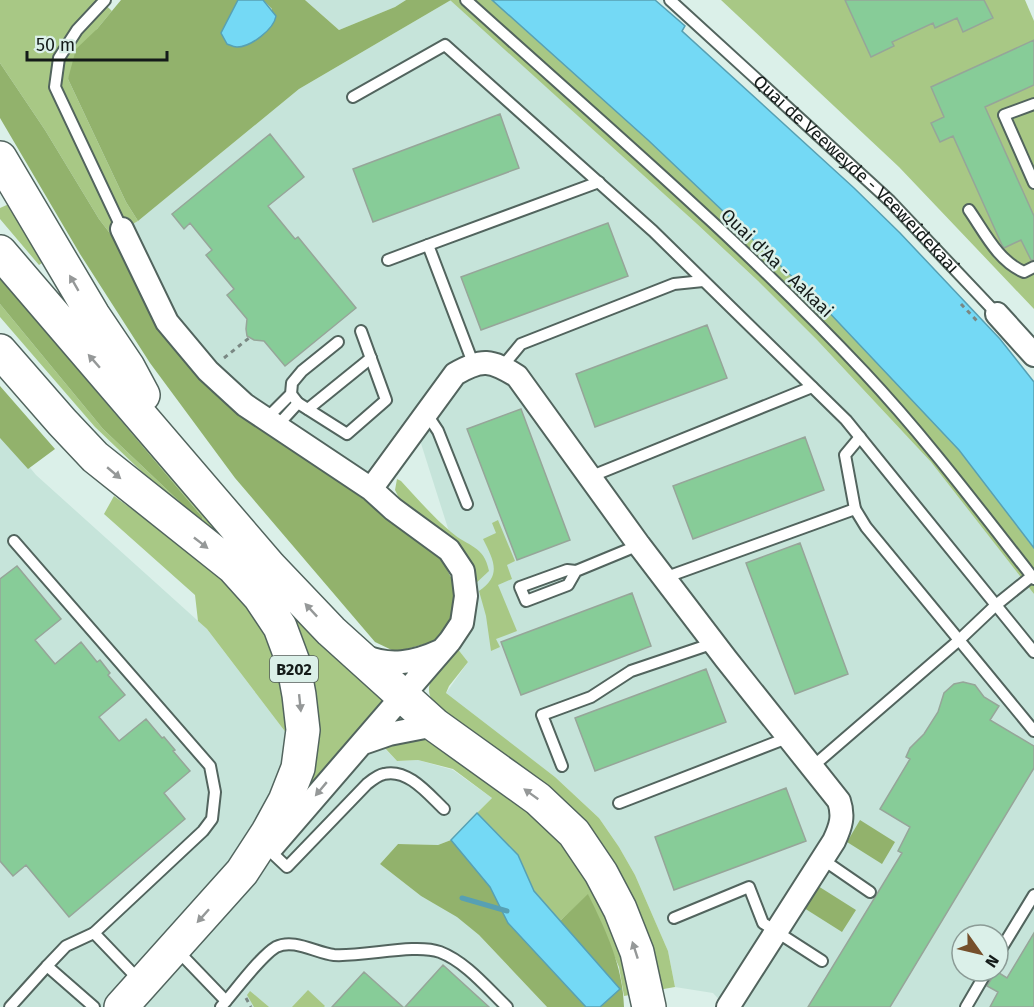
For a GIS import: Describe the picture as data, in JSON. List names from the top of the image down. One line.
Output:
{"streets":{"highway":["B202"],"street":["Quai de Veeweyde - Veeweidekaai"],"lane":["Quai d'Aa - Aakaai"]},"scale_bar":"50 m","north":"bottom right"}
